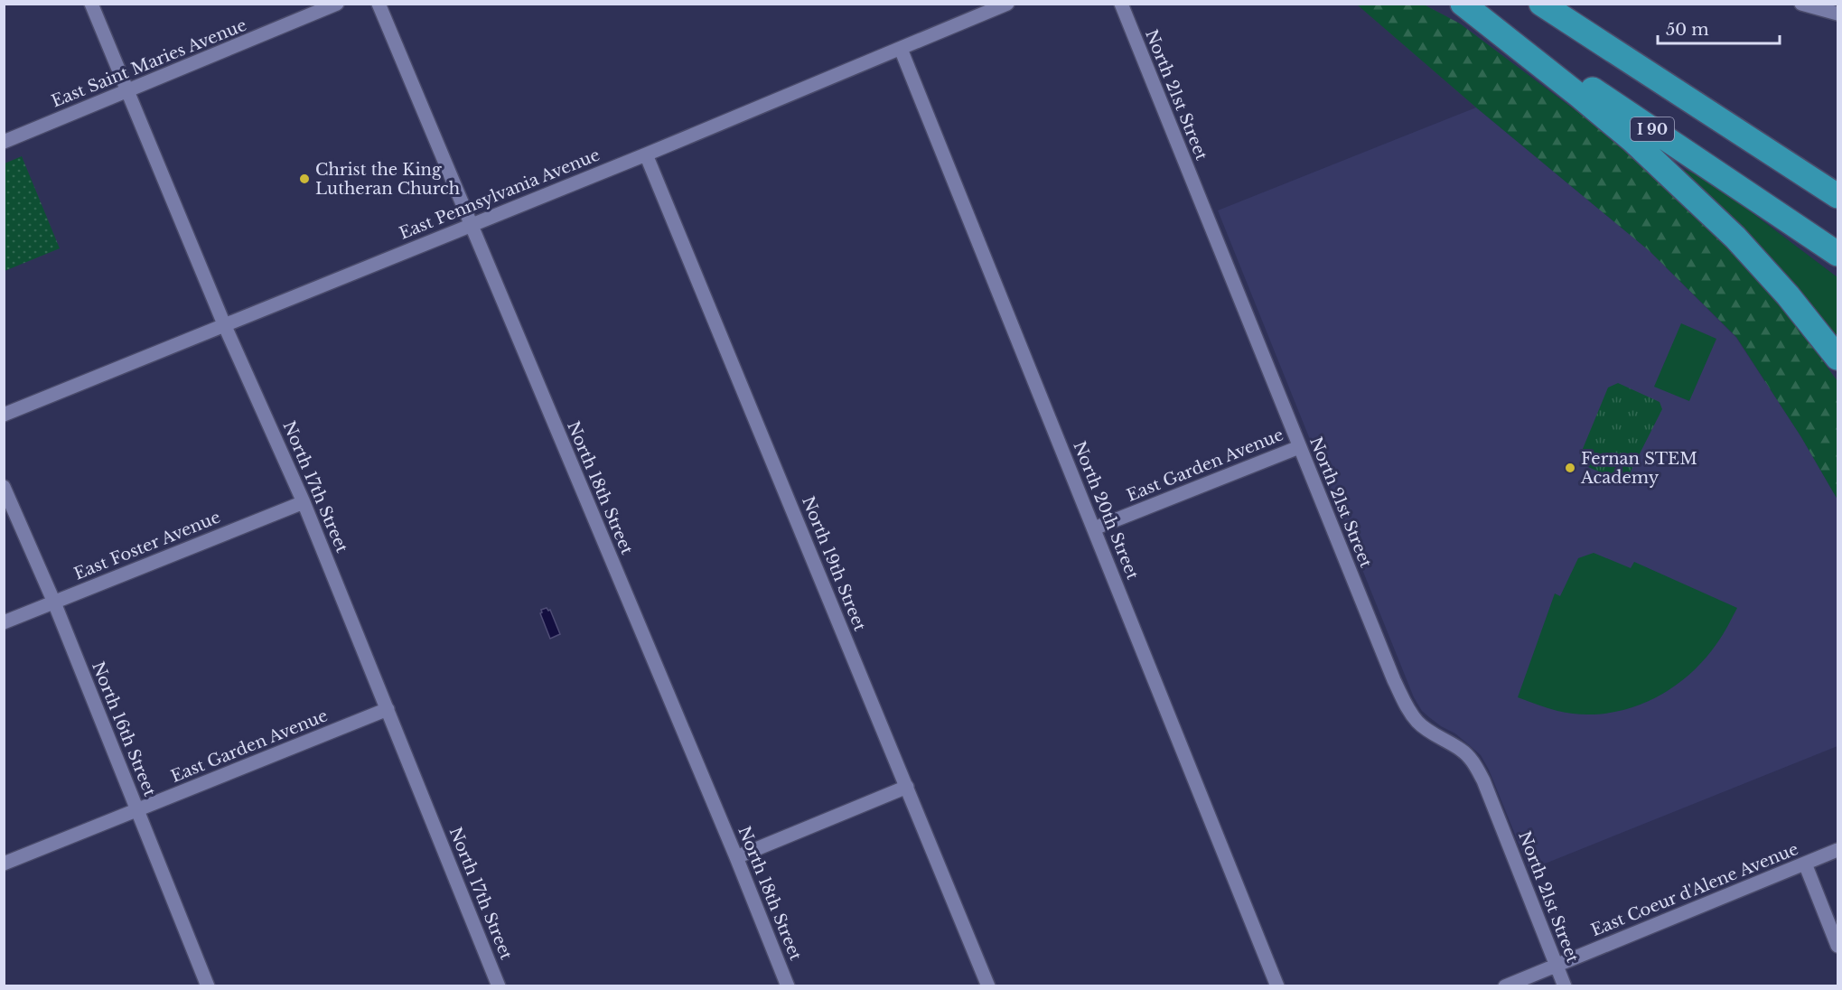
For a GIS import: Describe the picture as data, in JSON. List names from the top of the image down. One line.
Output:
{"streets":{"highway":["I 90"],"street":["East Saint Maries Avenue","North 21st Street","East Pennsylvania Avenue","East Garden Avenue","North 17th Street","North 18th Street","North 20th Street","East Foster Avenue","North 19th Street","North 16th Street","East Coeur d'Alene Avenue"]},"crossings":[["East Saint Maries Avenue","North 17th Street"],["North 21st Street","East Garden Avenue"],["North 21st Street","East Coeur d'Alene Avenue"],["East Pennsylvania Avenue","North 17th Street"],["East Pennsylvania Avenue","North 18th Street"],["East Pennsylvania Avenue","North 20th Street"],["East Pennsylvania Avenue","North 19th Street"],["East Garden Avenue","North 17th Street"],["East Garden Avenue","North 20th Street"],["East Garden Avenue","North 16th Street"],["North 17th Street","East Foster Avenue"],["East Foster Avenue","North 16th Street"]],"places":["Christ the King Lutheran Church","Fernan STEM Academy"],"scale_bar":"50 m"}
